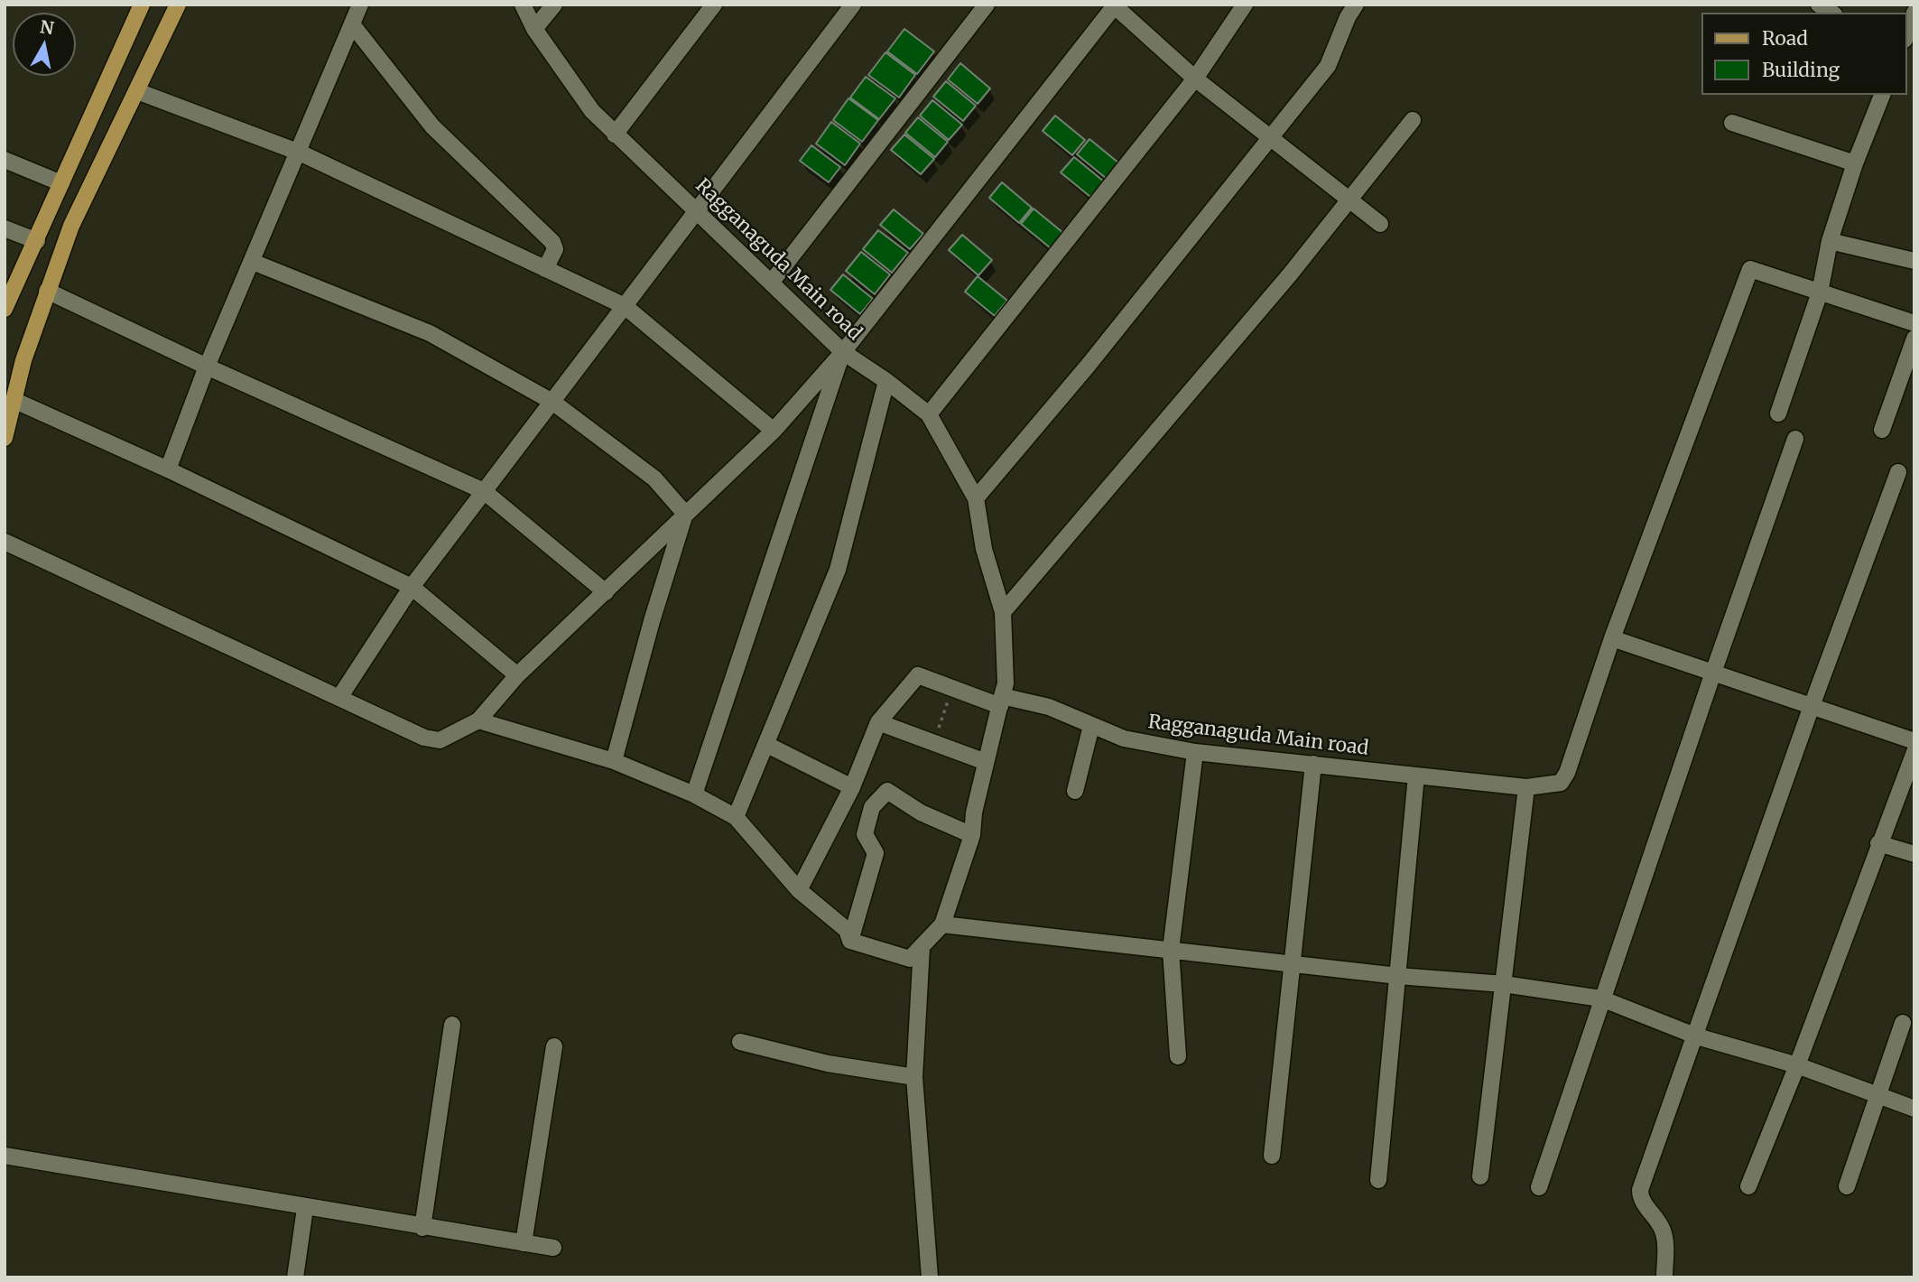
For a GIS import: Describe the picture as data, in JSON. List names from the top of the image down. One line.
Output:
{"streets":{"street":["Ragganaguda Main road"]},"legend":["Road","Building"],"north":"top"}
